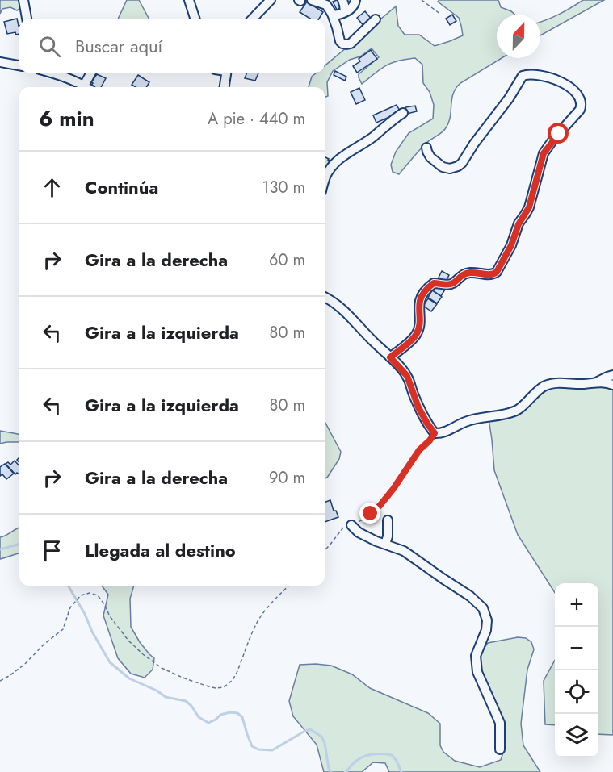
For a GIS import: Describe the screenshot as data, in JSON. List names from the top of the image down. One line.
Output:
{"north":"top","page":{"search":"Buscar aquí","heading":["6 min","A pie · 440 m"],"list":[["Continúa","130 m"],["Gira a la derecha","60 m"],["Gira a la izquierda","80 m"],["Gira a la izquierda","80 m"],["Gira a la derecha","90 m"],"Llegada al destino"],"map_buttons":["+","−"]}}
